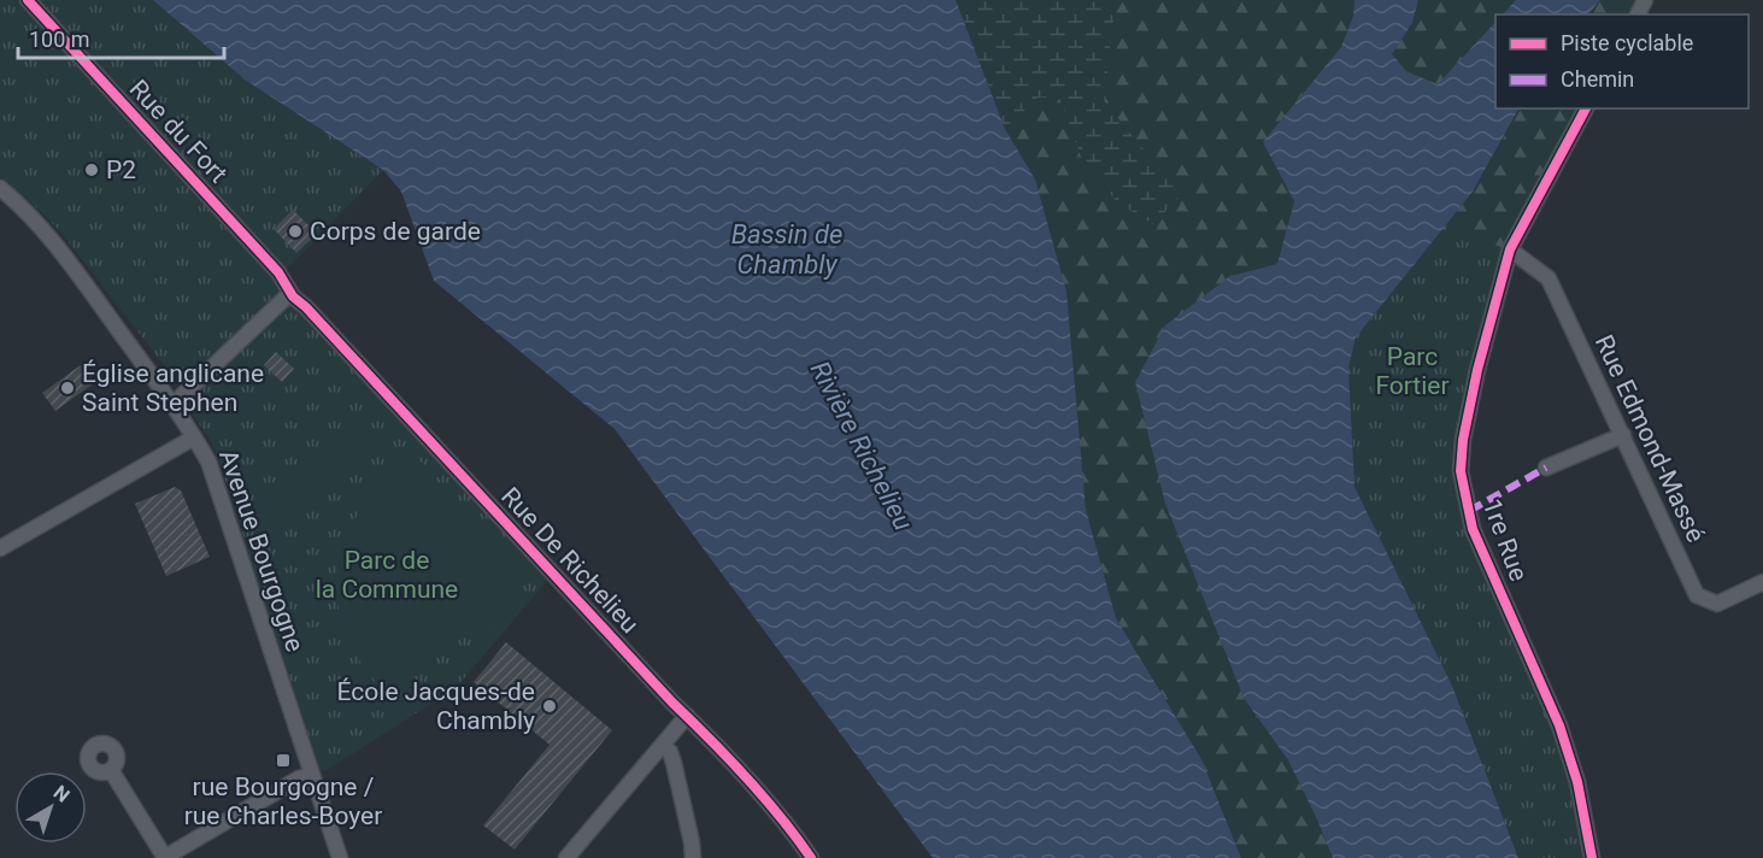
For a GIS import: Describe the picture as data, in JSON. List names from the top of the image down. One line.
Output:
{"streets":{"street":["Rue du Fort","Rue Edmond-Massé","1re Rue","Avenue Bourgogne","Rue De Richelieu"]},"crossings":[["Rue du Fort","Rue De Richelieu"],["Rue Edmond-Massé","1re Rue"]],"water":["Bassin de Chambly","Rivière Richelieu"],"parks":["Parc Fortier","Parc de la Commune"],"places":{"other":["P2","Corps de garde","Église anglicane Saint Stephen","École Jacques-de Chambly"],"transit":["rue Bourgogne / rue Charles-Boyer"]},"legend":["Piste cyclable","Chemin"],"scale_bar":"100 m","north":"top right"}
